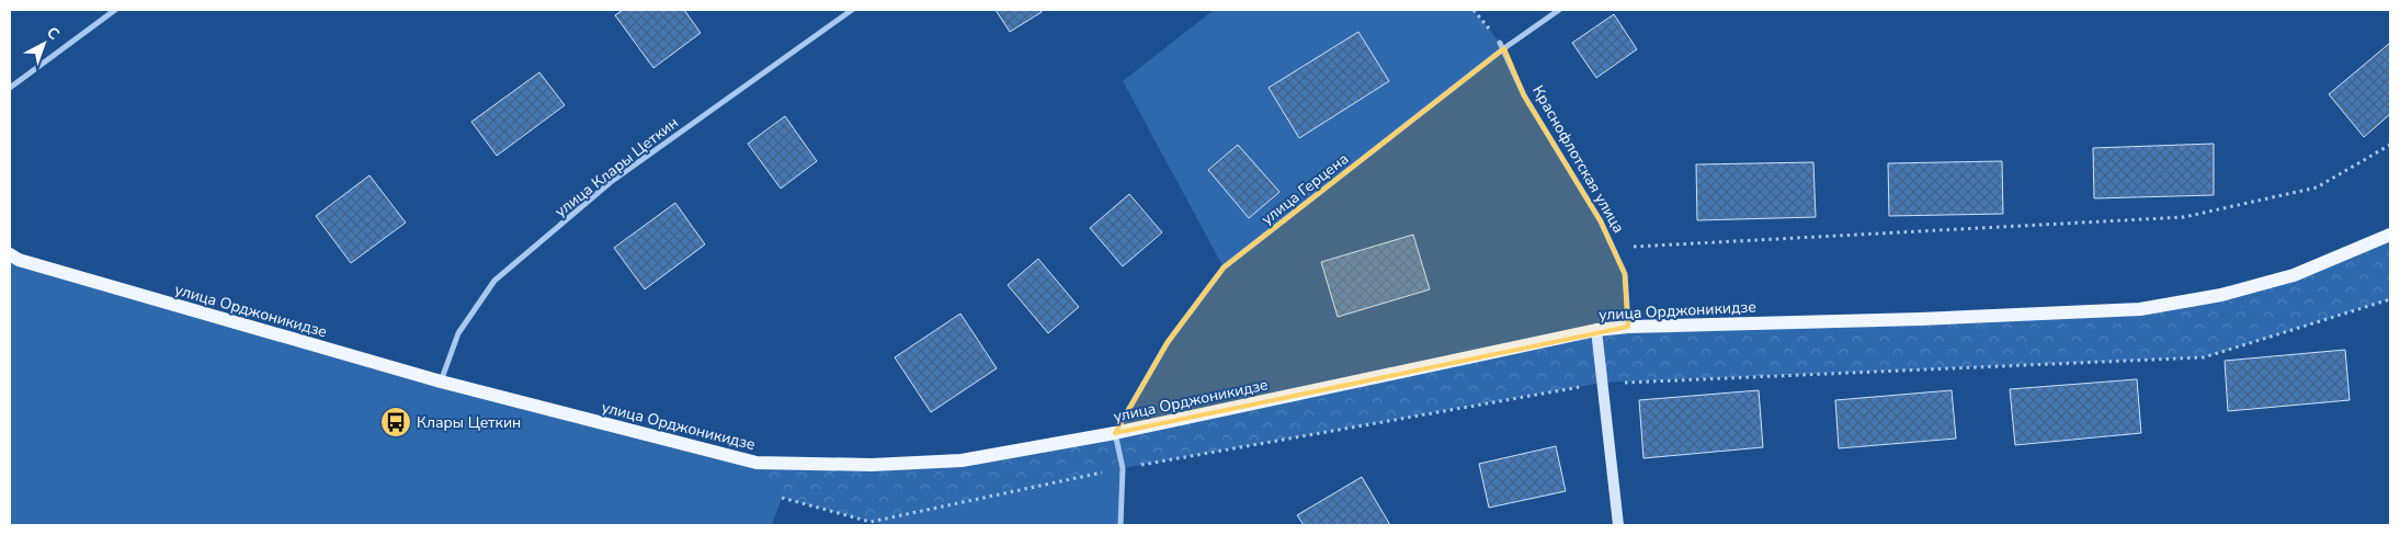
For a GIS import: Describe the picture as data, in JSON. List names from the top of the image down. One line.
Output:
{"streets":{"main road":["улица Орджоникидзе"],"street":["Краснофлотская улица","улица Клары Цеткин","улица Герцена"]},"crossings":[["Краснофлотская улица","улица Герцена"],["Краснофлотская улица","улица Орджоникидзе"],["улица Клары Цеткин","улица Орджоникидзе"],["улица Герцена","улица Орджоникидзе"]],"places":{"bus stop":["Клары Цеткин"]},"north":"top right"}
